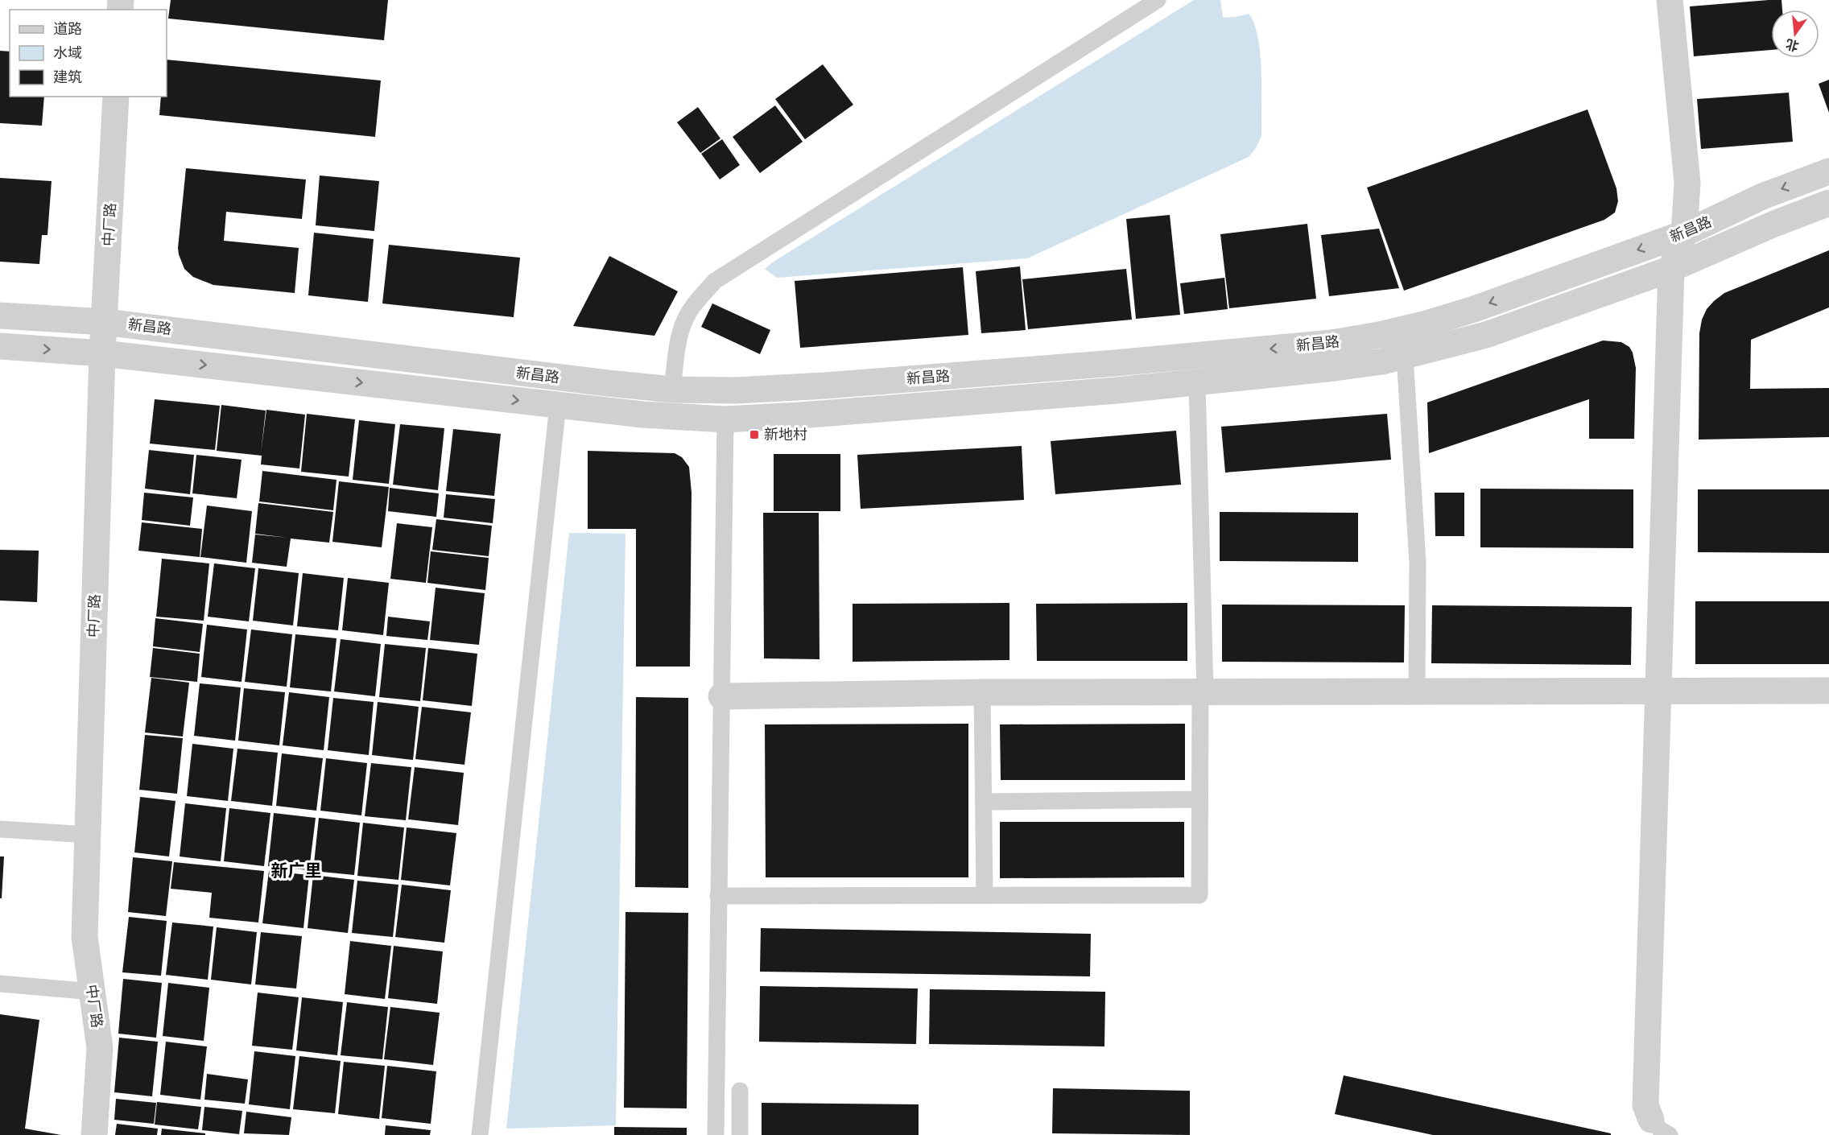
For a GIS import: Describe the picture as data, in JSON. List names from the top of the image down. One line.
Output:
{"streets":{"street":["中厂路","新昌路"]},"crossings":[["中厂路","新昌路"]],"districts":["新广里"],"places":{"transit":["新地村"]},"legend":["道路","水域","建筑"],"north":"bottom"}
